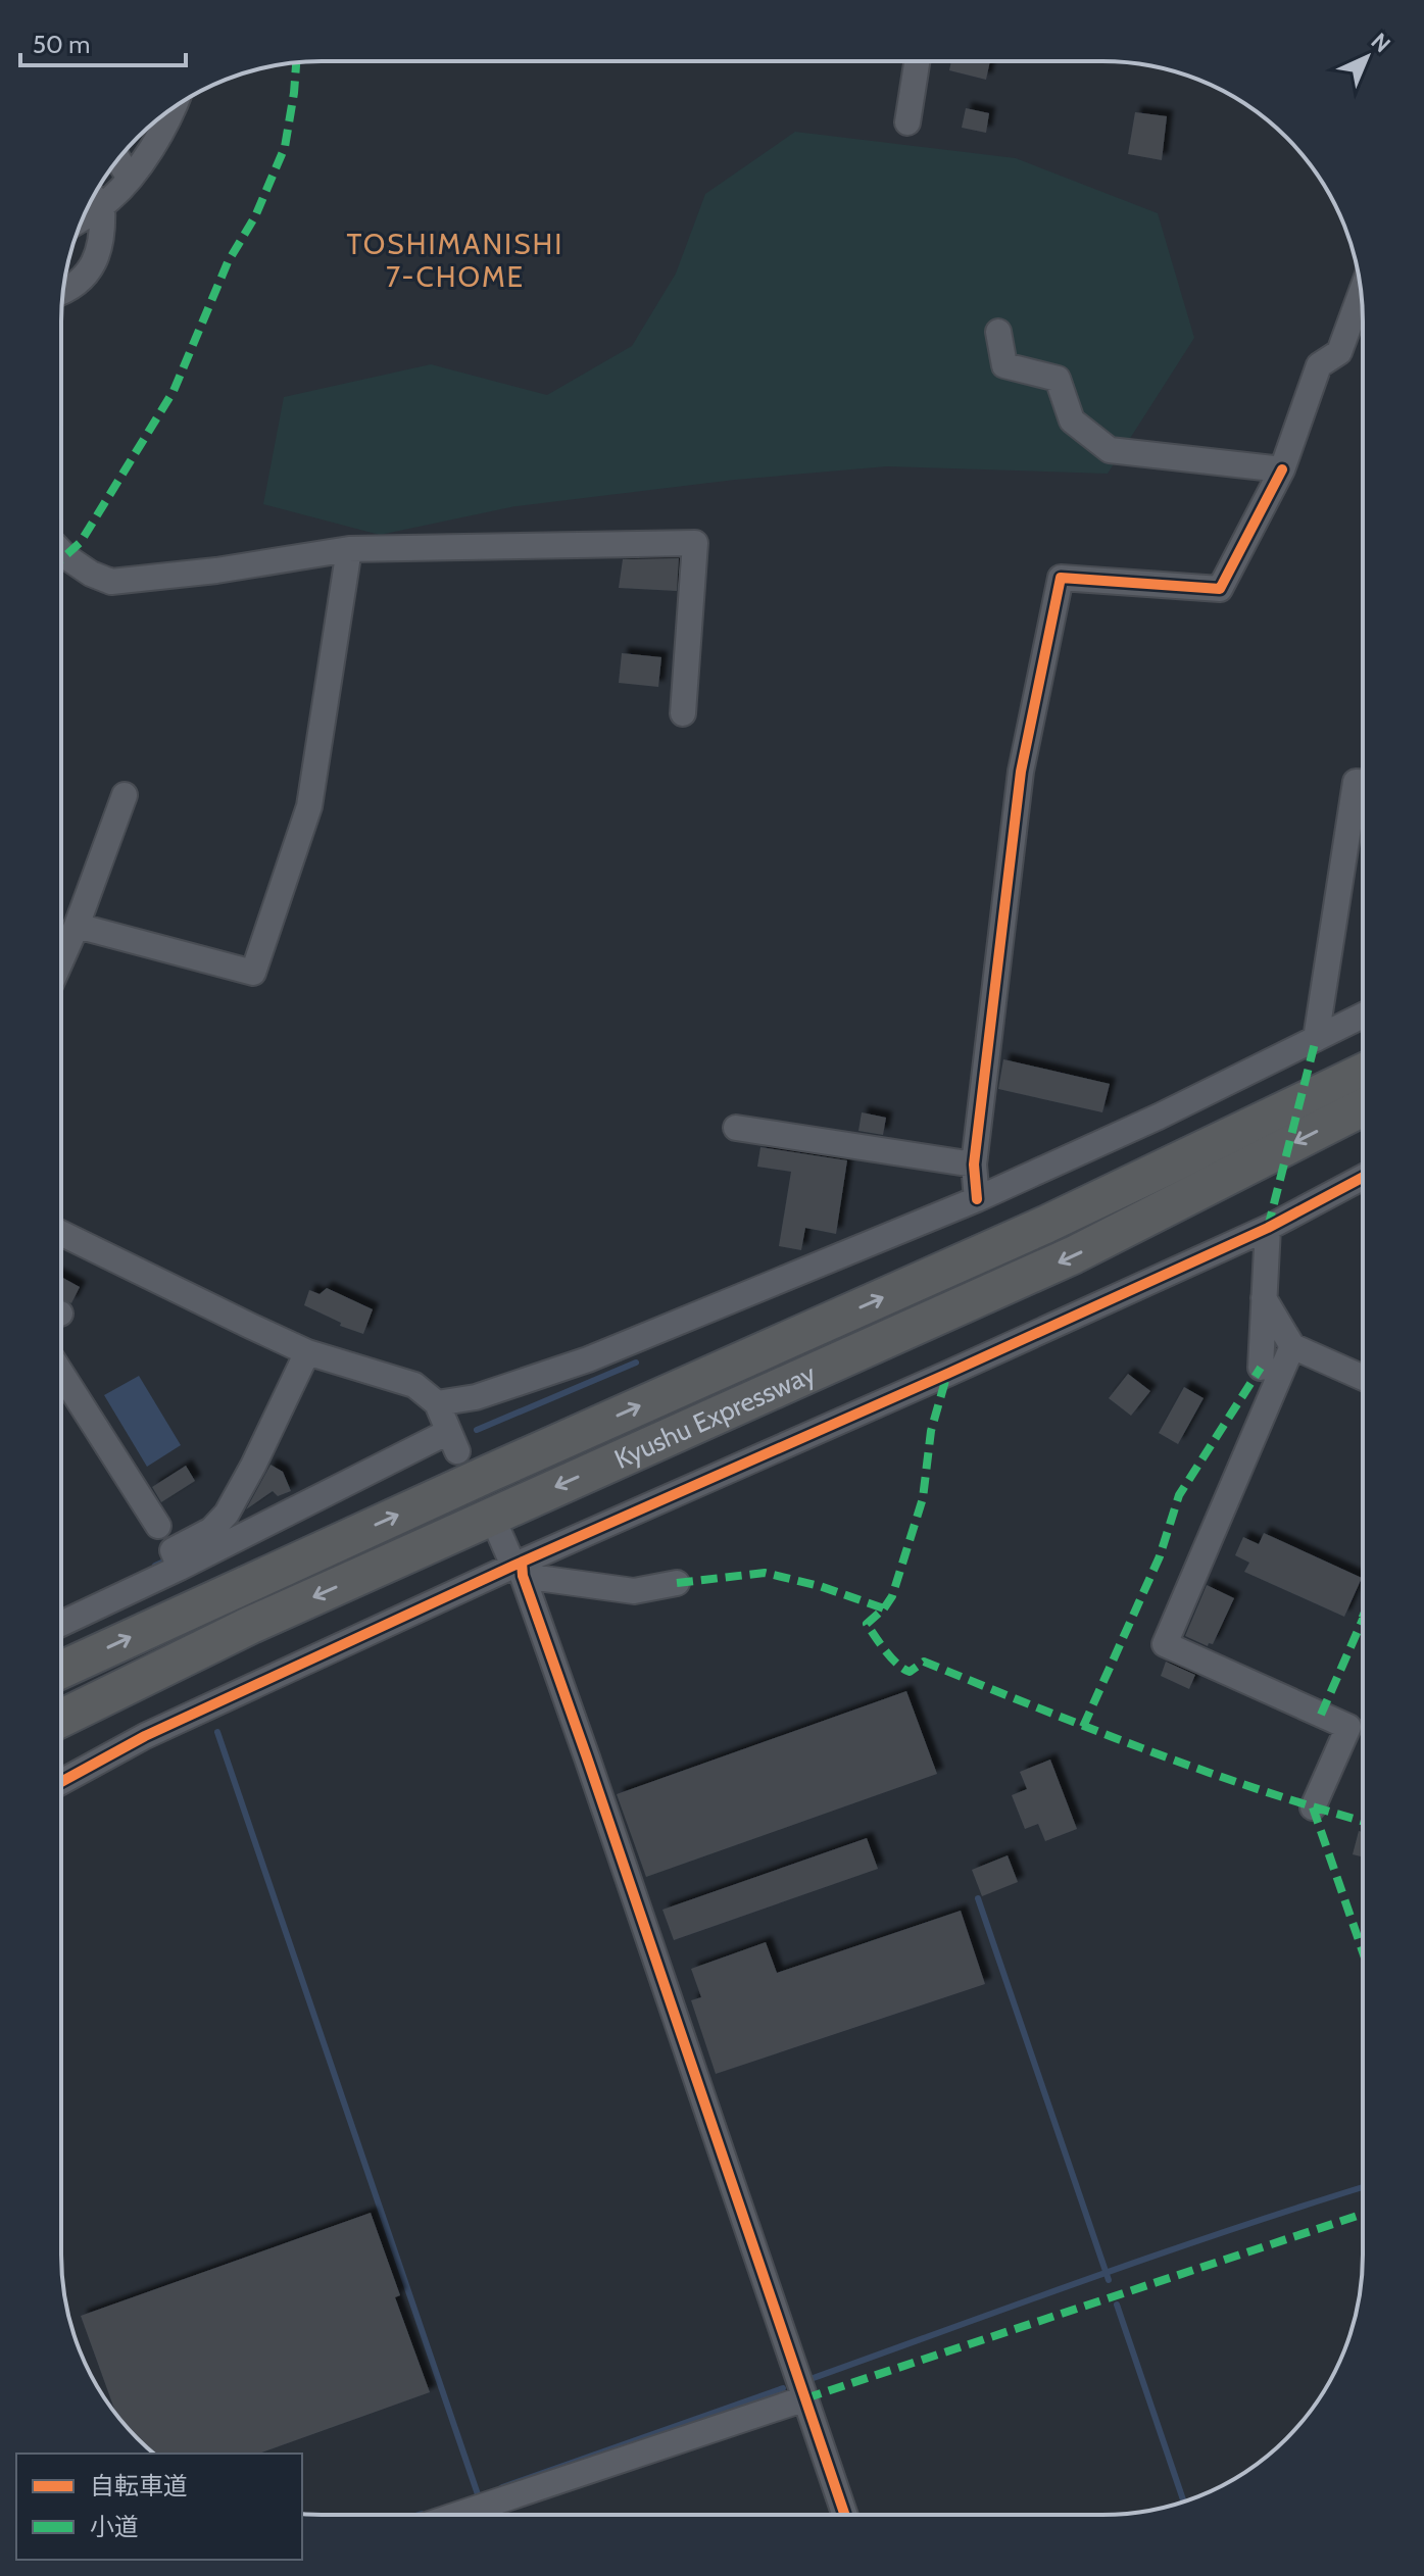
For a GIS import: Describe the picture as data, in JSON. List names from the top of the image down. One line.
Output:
{"streets":{"highway":["Kyushu Expressway"]},"districts":["TOSHIMANISHI 7-CHOME"],"legend":["自転車道","小道"],"scale_bar":"50 m","north":"top right"}
